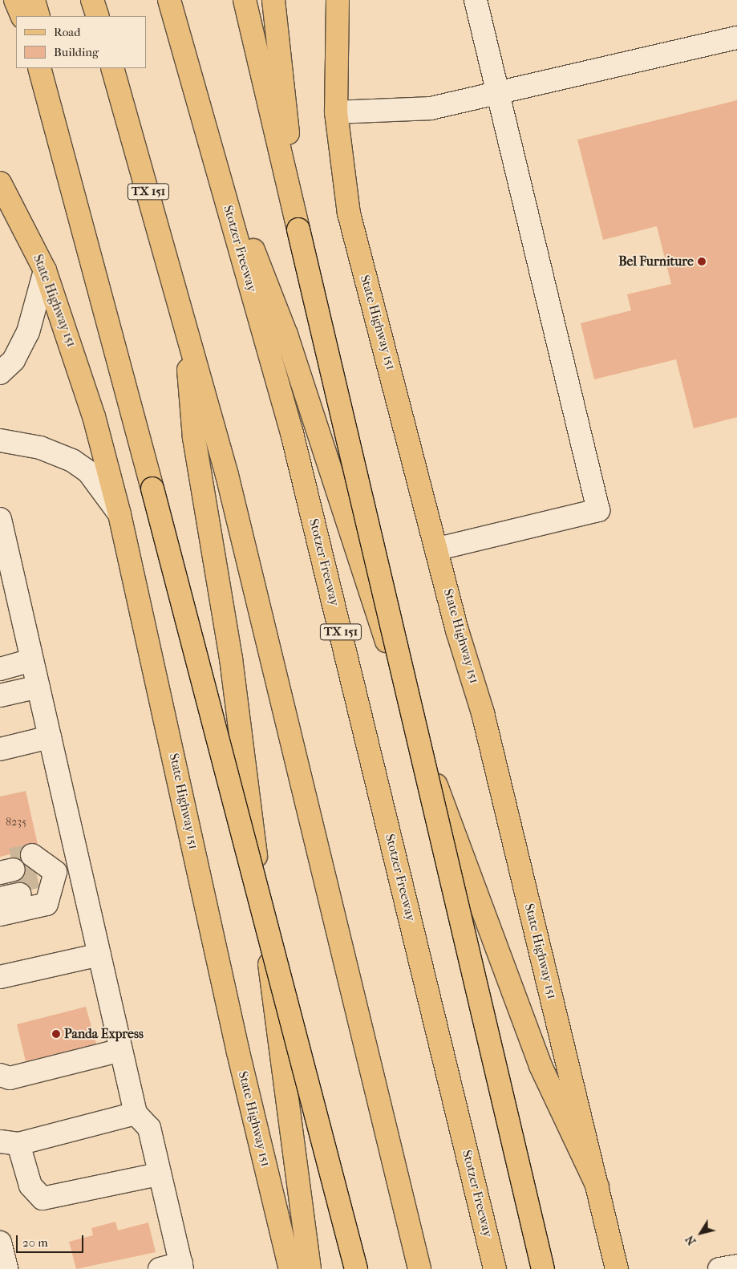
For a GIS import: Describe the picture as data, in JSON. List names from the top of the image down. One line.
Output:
{"streets":{"main road":["TX 151","Stotzer Freeway","State Highway 151"]},"places":["Bel Furniture","Panda Express"],"house_numbers":["8235"],"legend":["Road","Building"],"scale_bar":"20 m","north":"bottom left"}
